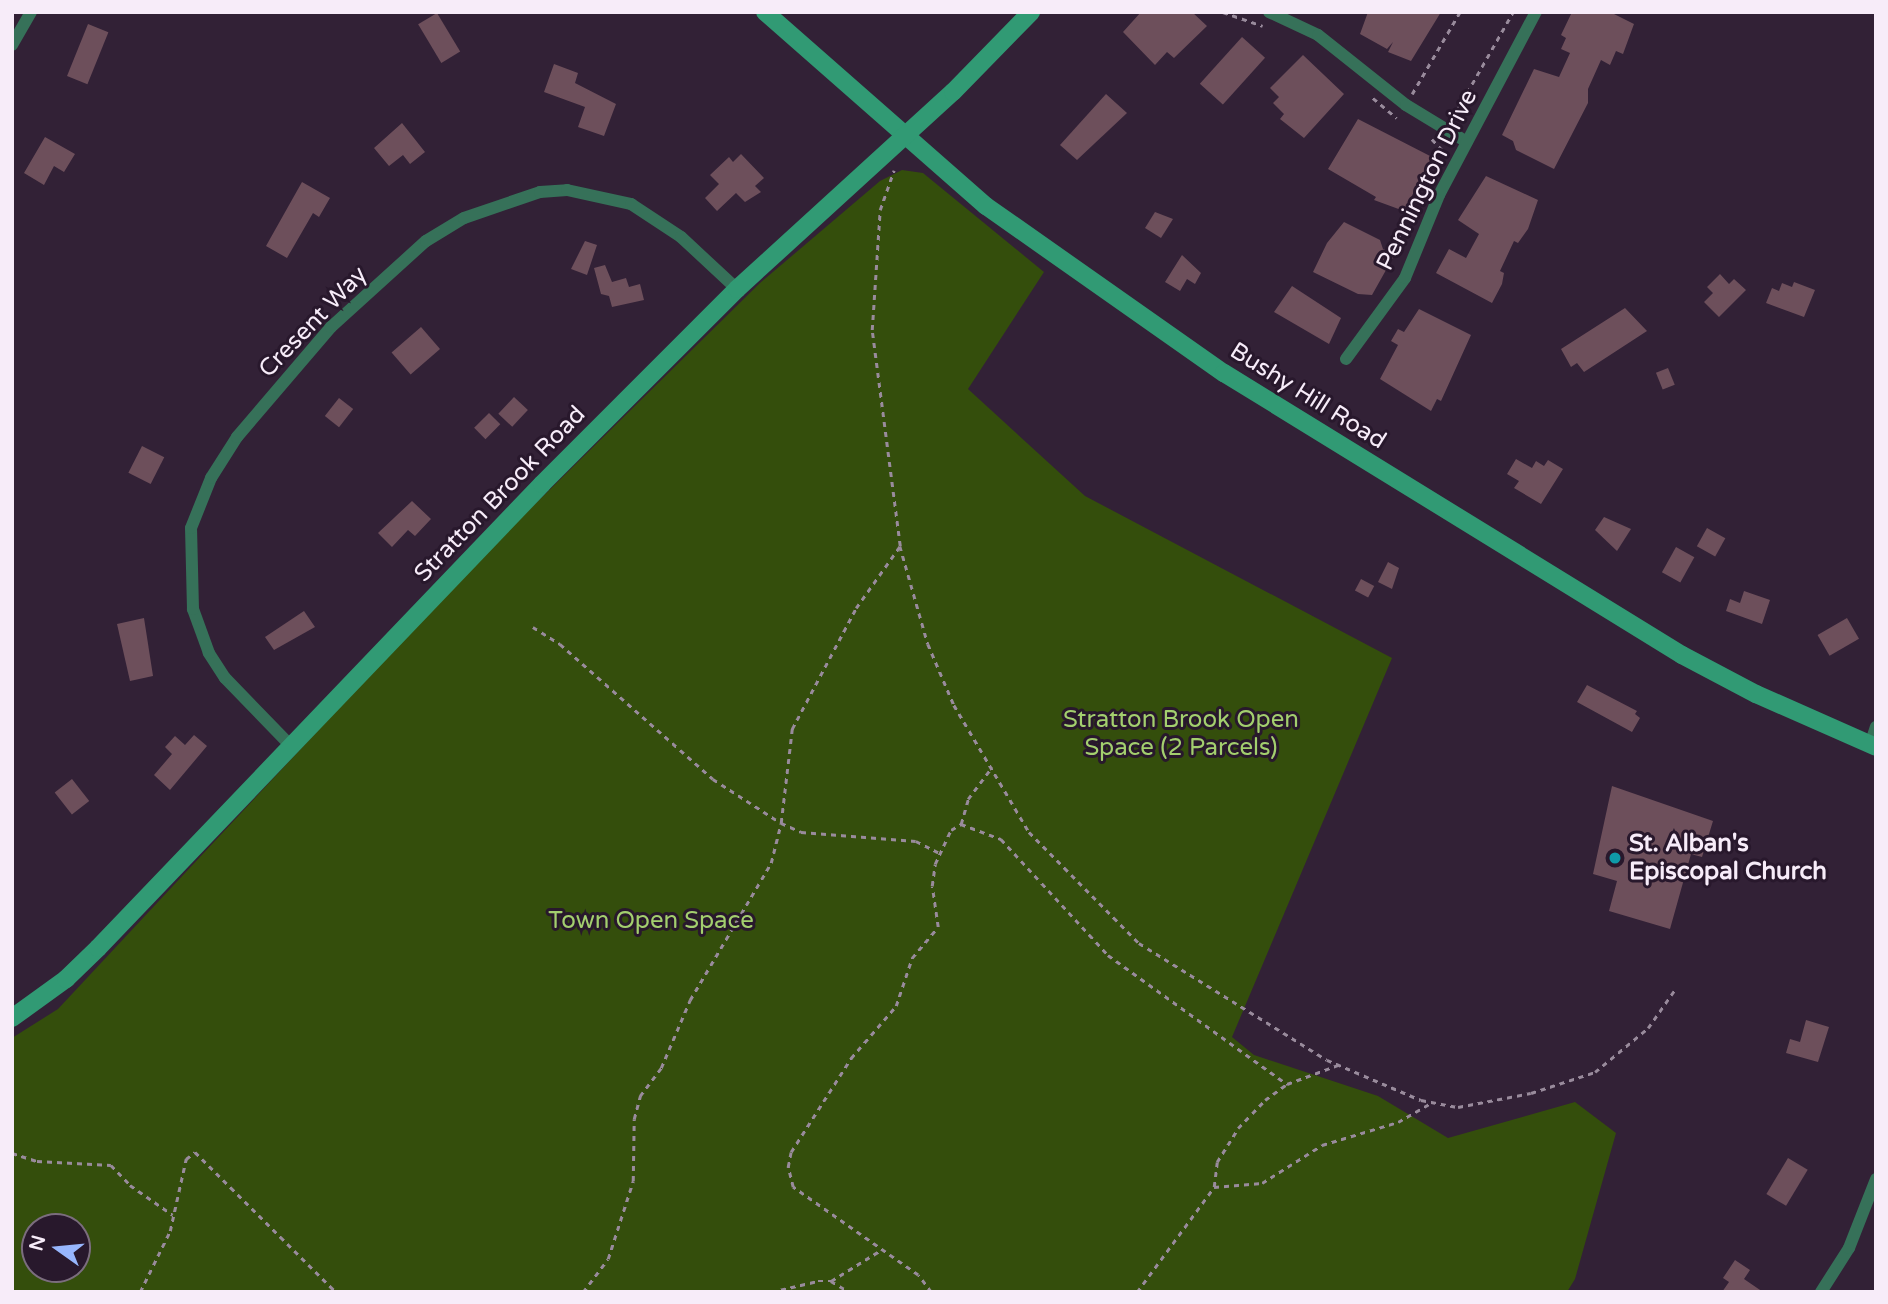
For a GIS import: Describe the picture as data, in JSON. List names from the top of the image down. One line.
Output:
{"streets":{"street":["Pennington Drive","Cresent Way","Bushy Hill Road","Stratton Brook Road"]},"crossings":[["Cresent Way","Stratton Brook Road"],["Bushy Hill Road","Stratton Brook Road"]],"parks":["Stratton Brook Open Space (2 Parcels)","Town Open Space"],"places":["St. Alban's Episcopal Church"],"north":"left"}
